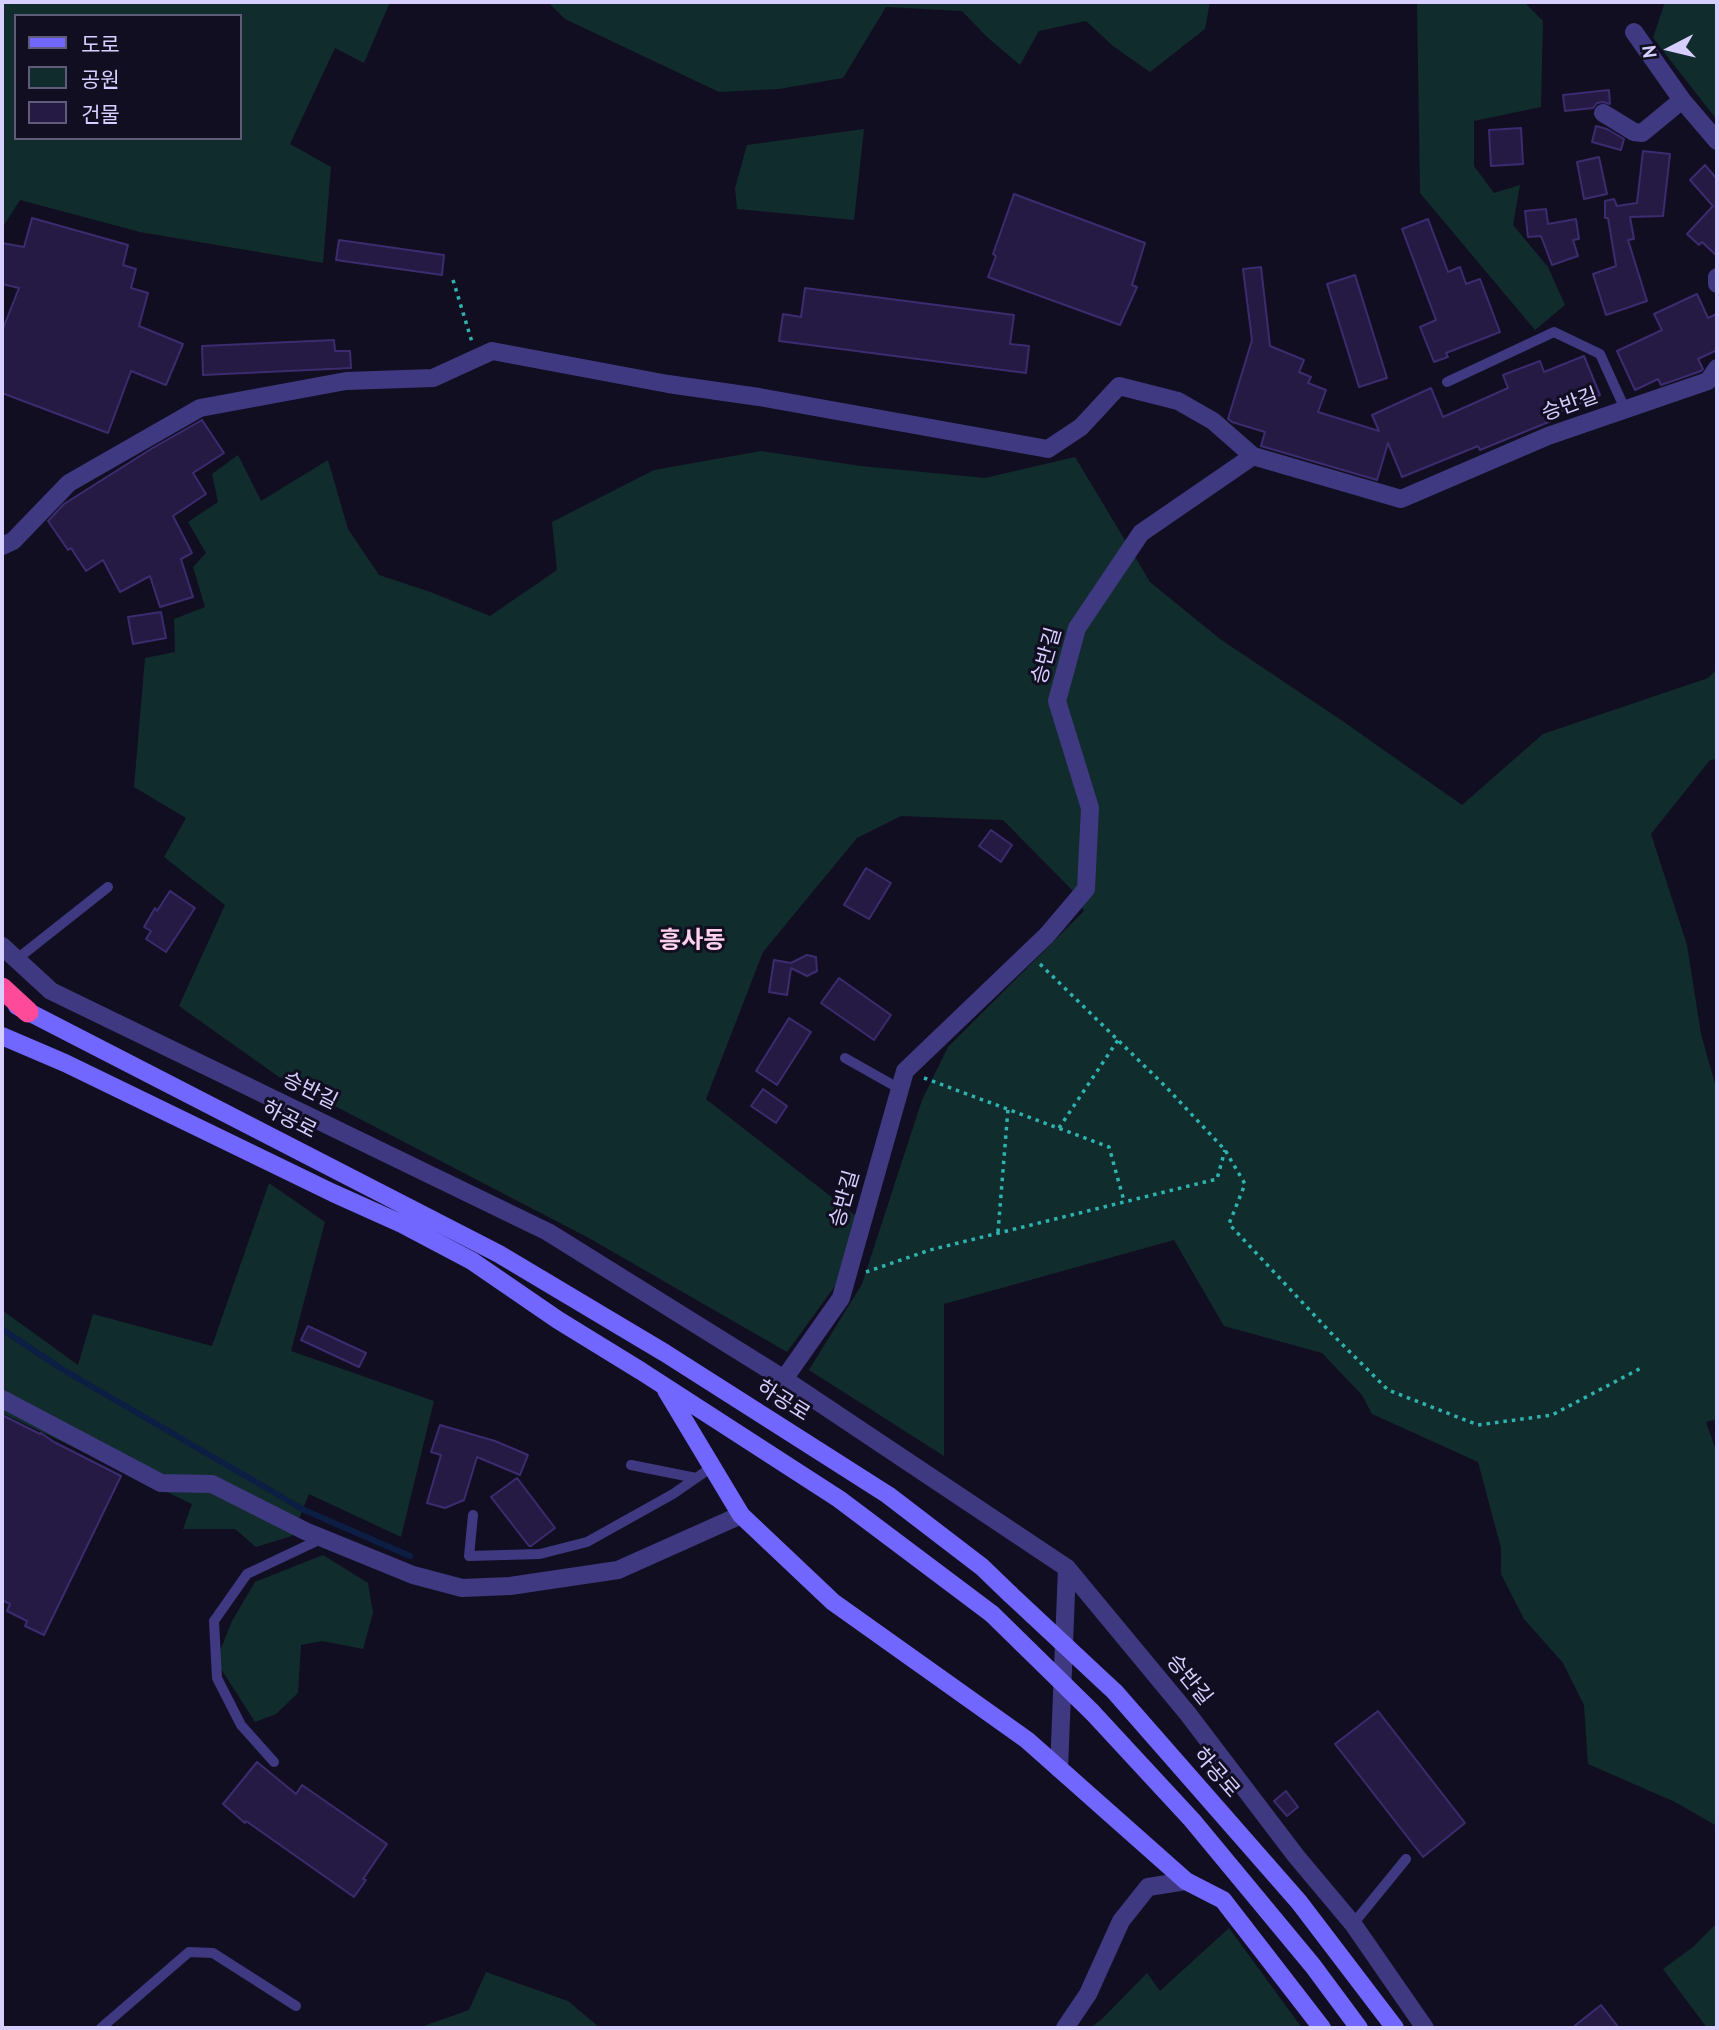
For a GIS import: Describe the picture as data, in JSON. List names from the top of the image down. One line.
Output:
{"streets":{"street":["승반길","하공로"]},"districts":["흥사동"],"legend":["도로","공원","건물"],"north":"left"}
